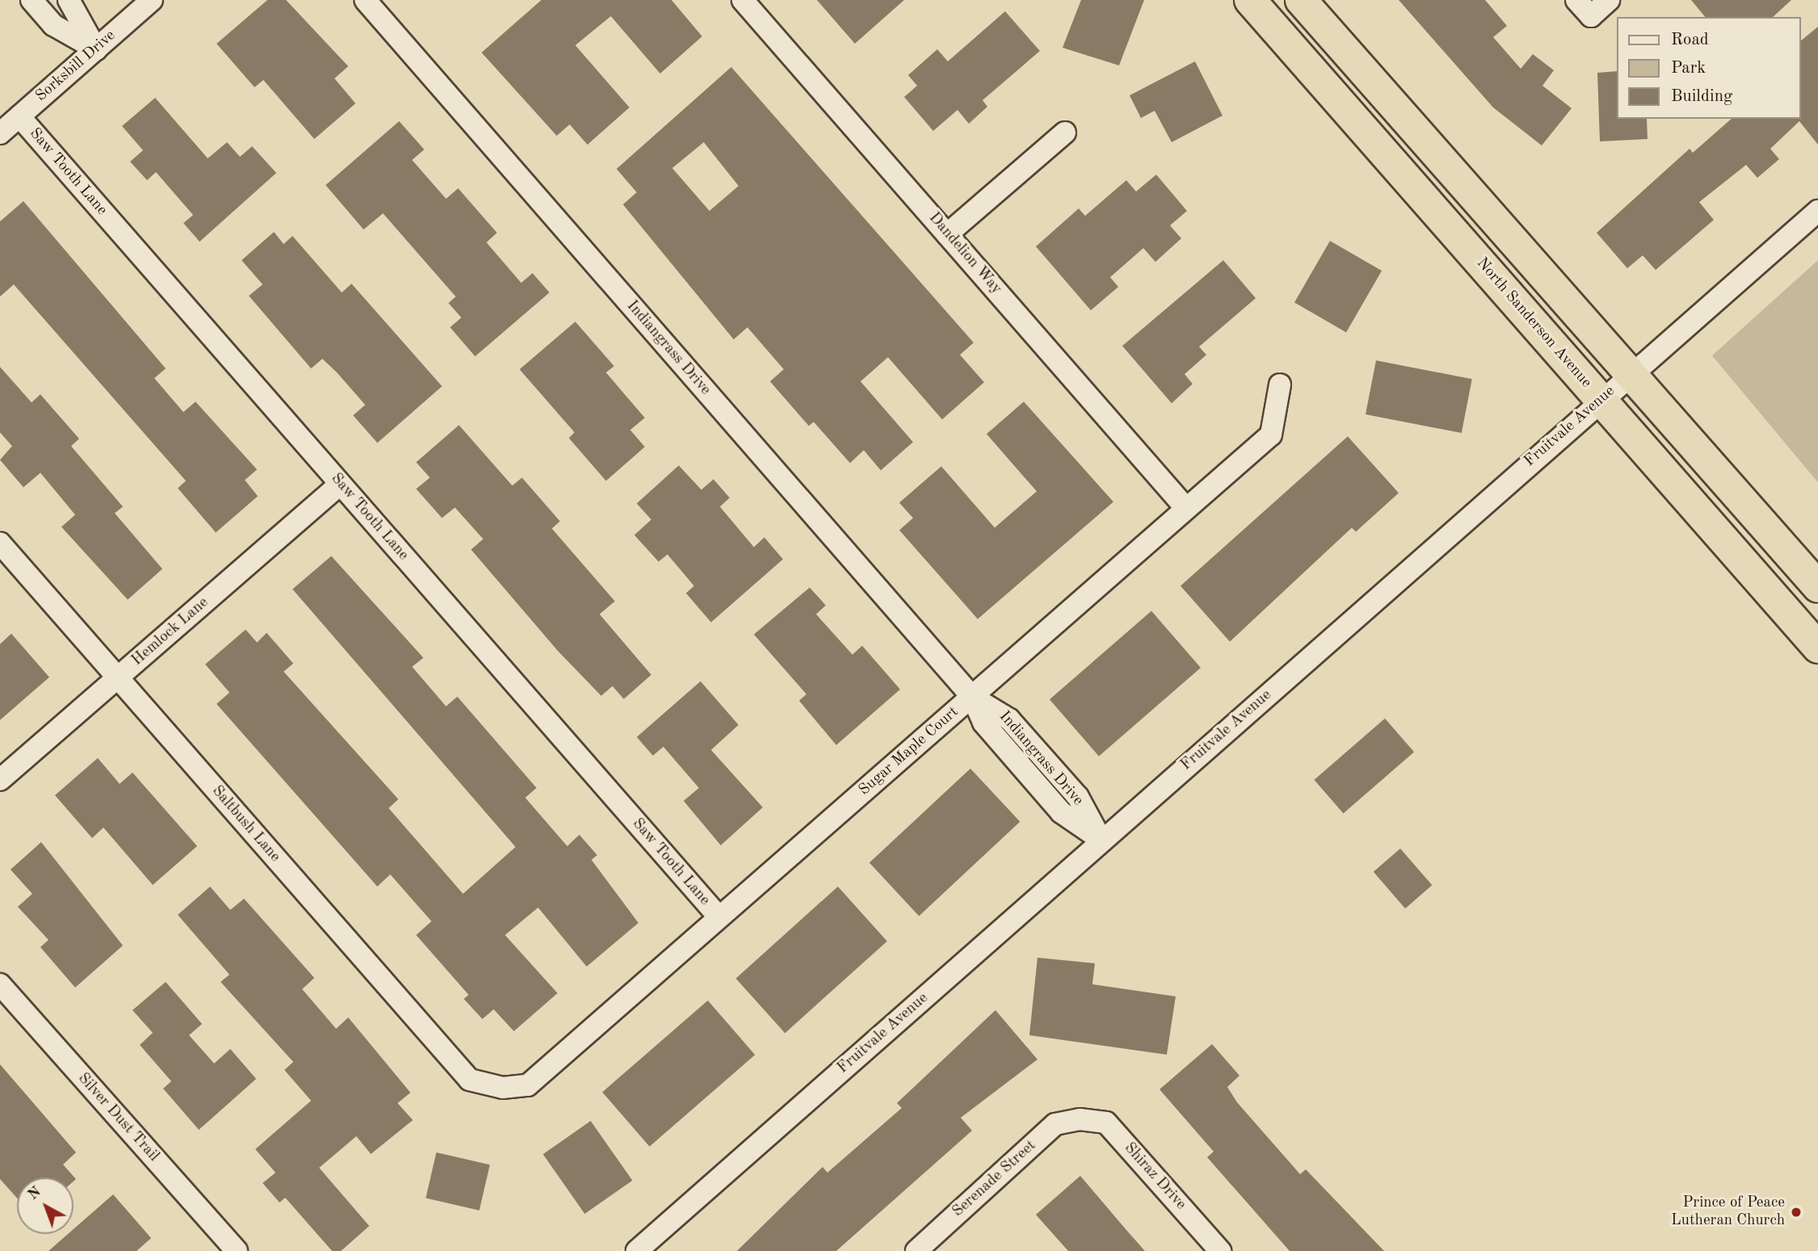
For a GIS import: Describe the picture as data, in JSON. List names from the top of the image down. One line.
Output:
{"streets":{"highway":["North Sanderson Avenue"],"street":["Sorksbill Drive","Saw Tooth Lane","Dandelion Way","Indiangrass Drive","Fruitvale Avenue","Hemlock Lane","Sugar Maple Court","Saltbush Lane","Silver Dust Trail","Shiraz Drive","Serenade Street"]},"crossings":[["Sorksbill Drive","Saw Tooth Lane"],["Saw Tooth Lane","Hemlock Lane"],["Saw Tooth Lane","Sugar Maple Court"],["Dandelion Way","Sugar Maple Court"],["North Sanderson Avenue","Fruitvale Avenue"],["Indiangrass Drive","Fruitvale Avenue"],["Indiangrass Drive","Sugar Maple Court"],["Hemlock Lane","Saltbush Lane"],["Sugar Maple Court","Saltbush Lane"],["Shiraz Drive","Serenade Street"]],"places":["Prince of Peace Lutheran Church"],"legend":["Road","Park","Building"],"north":"top left"}
